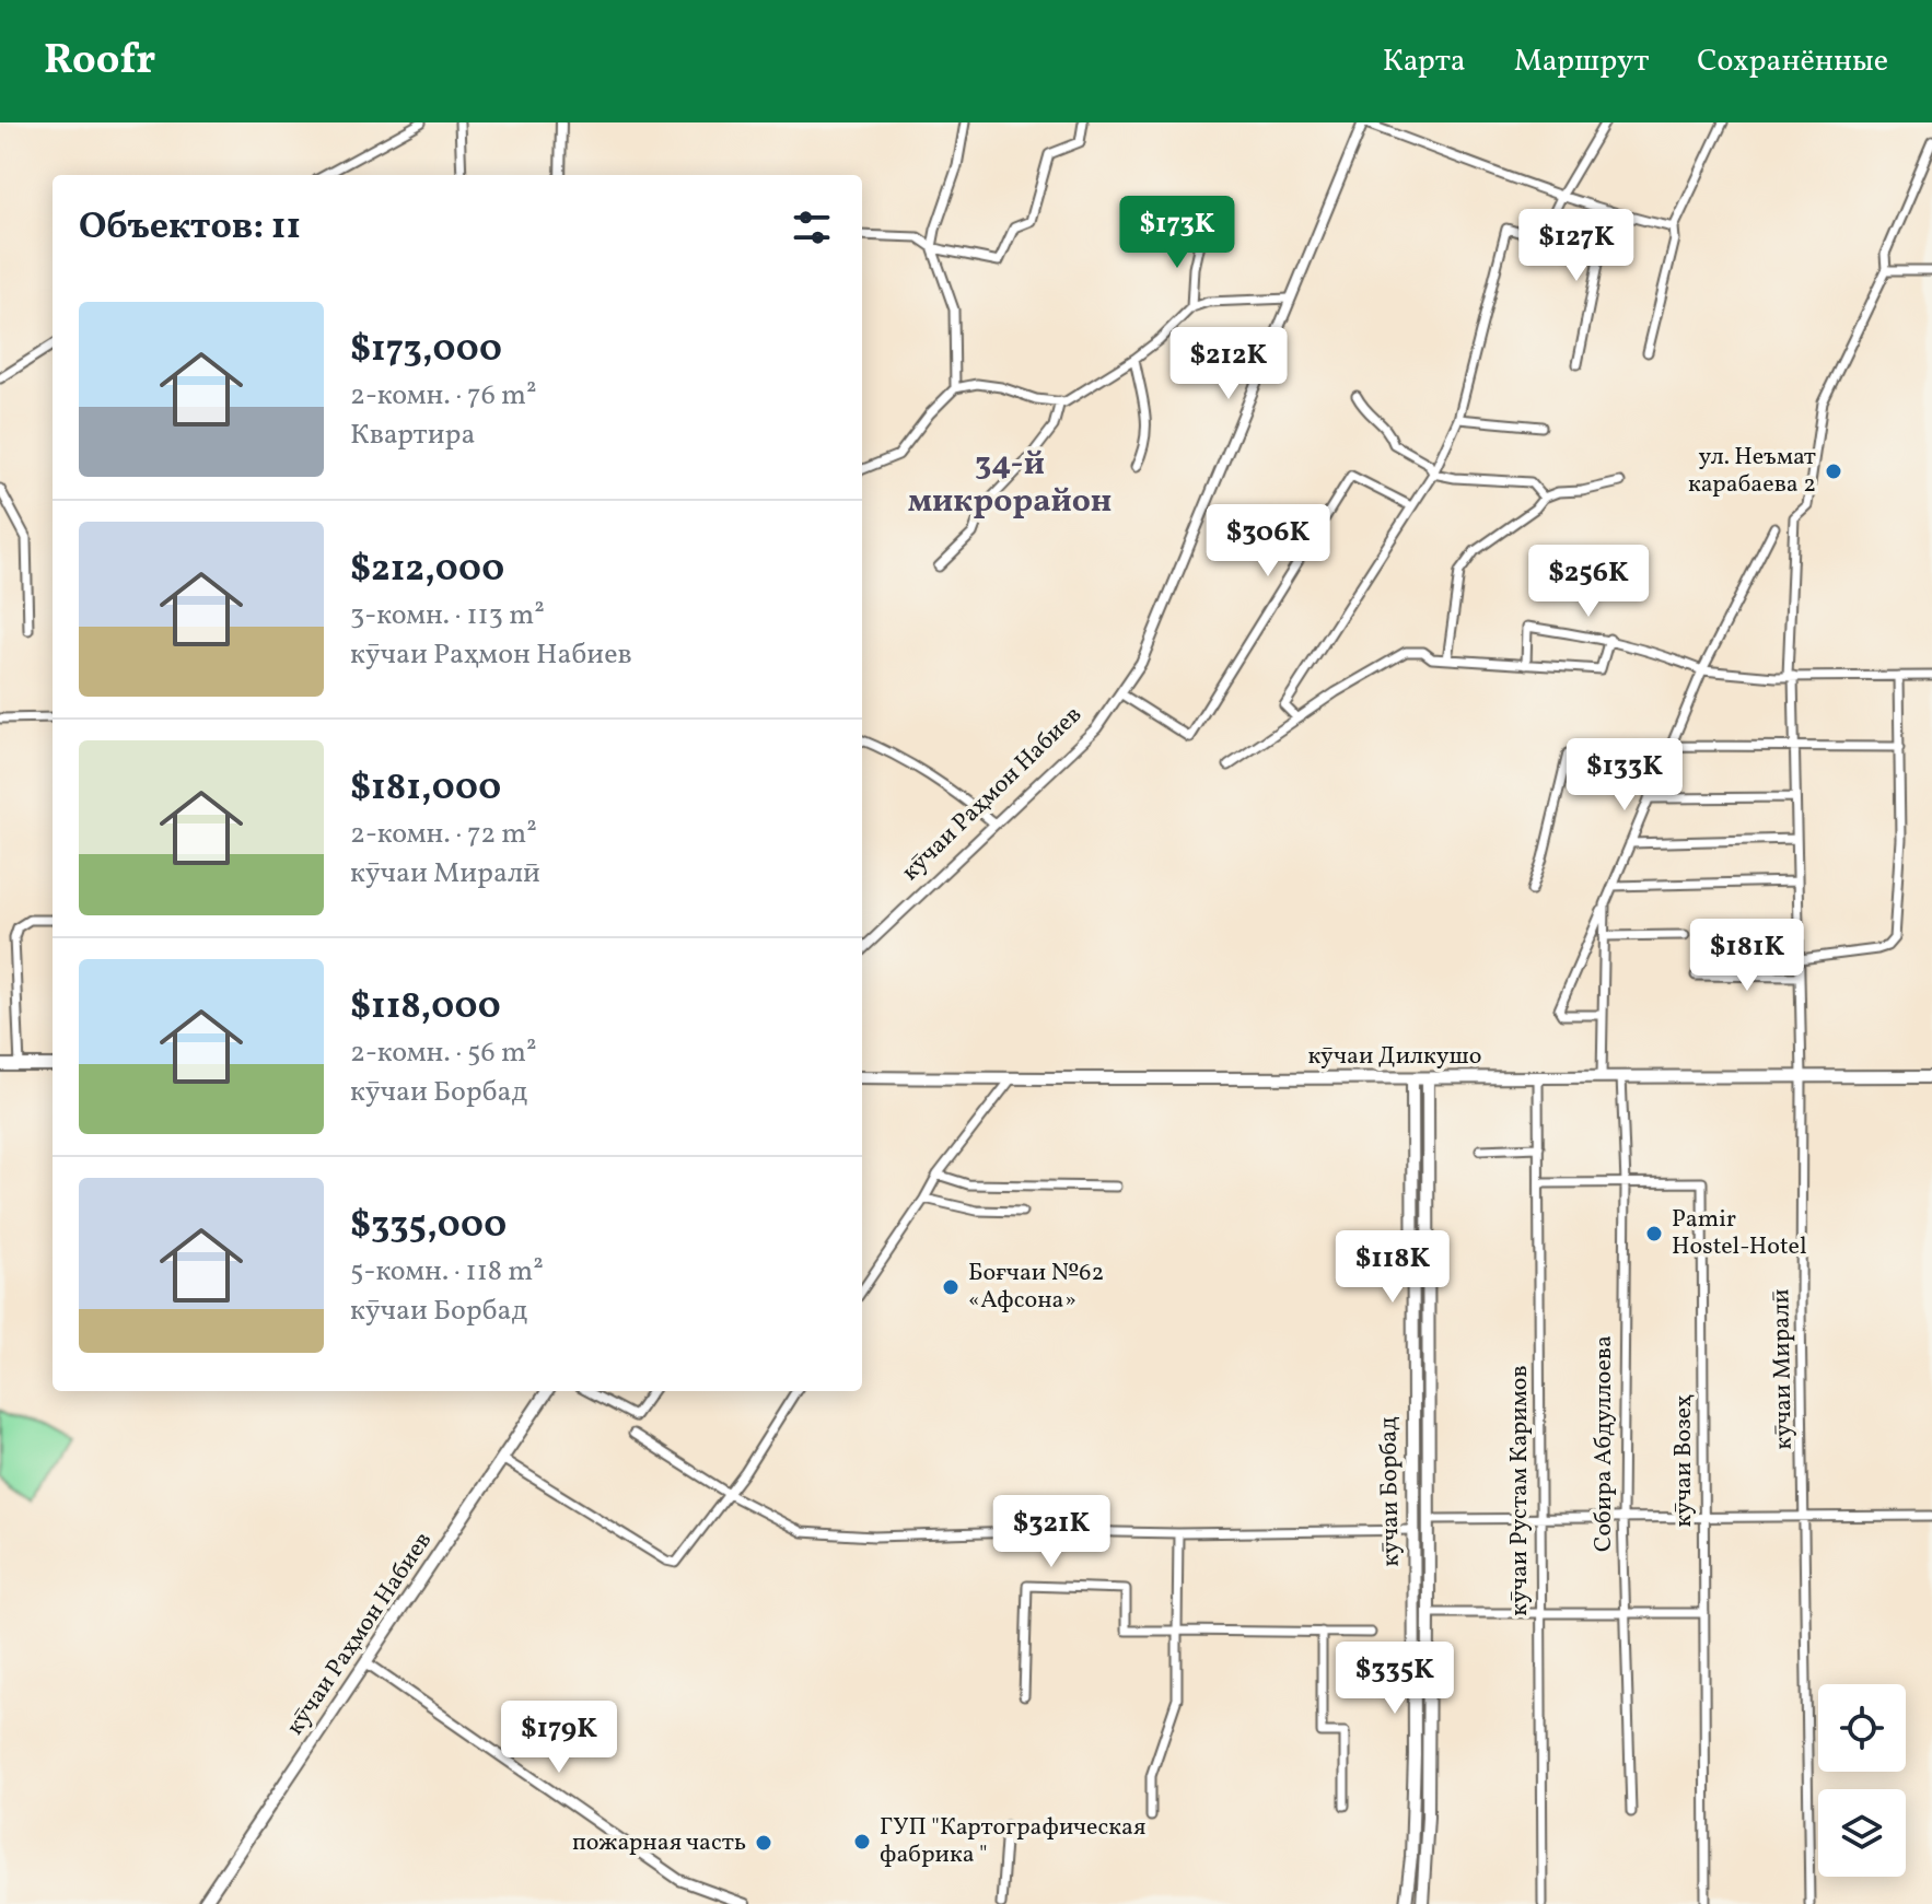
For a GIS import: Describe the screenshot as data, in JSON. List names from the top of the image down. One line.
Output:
{"streets":{"main road":["кӯчаи Раҳмон Набиев","кӯчаи Дилкушо","кӯчаи Борбад"],"street":["кӯчаи Миралӣ","Собира Абдуллоева","кӯчаи Возеҳ","кӯчаи Рустам Каримов"]},"crossings":[["кӯчаи Дилкушо","кӯчаи Миралӣ"],["кӯчаи Дилкушо","Собира Абдуллоева"],["кӯчаи Дилкушо","кӯчаи Рустам Каримов"],["кӯчаи Дилкушо","кӯчаи Борбад"],["Собира Абдуллоева","кӯчаи Возеҳ"],["кӯчаи Возеҳ","кӯчаи Рустам Каримов"]],"districts":["34-й микрорайон"],"places":["ул. Неъмат карабаева 2","Pamir Hostel-Hotel","Боғчаи №62 «Афсона»","ГУП \"Картографическая фабрика \"","пожарная часть"],"page":{"header":"Roofr","nav":["Карта","Маршрут","Сохранённые"],"heading":"Объектов: 11","price":["$173K","$127K","$212K","$306K","$256K","$133K","$181K","$118K","$321K","$335K","$179K"],"list":[{"name":"$173,000","note":"2-комн. · 76 m² · Квартира"},{"name":"$212,000","note":"3-комн. · 113 m² · кӯчаи Раҳмон Набиев"},{"name":"$181,000","note":"2-комн. · 72 m² · кӯчаи Миралӣ"},{"name":"$118,000","note":"2-комн. · 56 m² · кӯчаи Борбад"},{"name":"$335,000","note":"5-комн. · 118 m² · кӯчаи Борбад"}]}}
